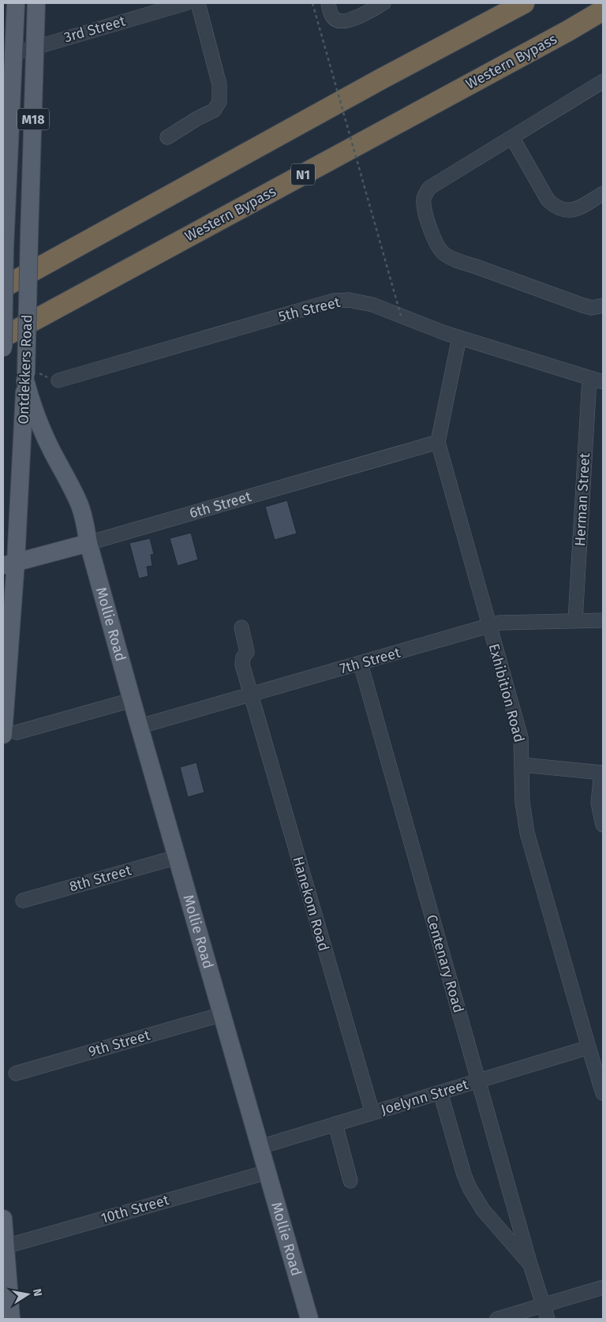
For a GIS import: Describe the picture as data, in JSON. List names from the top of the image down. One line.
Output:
{"streets":{"highway":["Western Bypass","N1"],"main road":["M18","Ontdekkers Road","6th Street","Mollie Road"],"street":["3rd Street","5th Street","Herman Street","7th Street","Exhibition Road","8th Street","Hanekom Road","Centenary Road","9th Street","Joelynn Street","10th Street"]},"crossings":[["3rd Street","Ontdekkers Road"],["5th Street","Herman Street"],["5th Street","Exhibition Road"],["Ontdekkers Road","6th Street"],["Ontdekkers Road","Mollie Road"],["Herman Street","7th Street"],["6th Street","Mollie Road"],["6th Street","Exhibition Road"],["Mollie Road","7th Street"],["Mollie Road","8th Street"],["Mollie Road","9th Street"],["Mollie Road","Joelynn Street"],["Mollie Road","10th Street"],["7th Street","Exhibition Road"],["7th Street","Hanekom Road"],["7th Street","Centenary Road"],["Exhibition Road","Joelynn Street"],["Hanekom Road","Joelynn Street"],["Centenary Road","Joelynn Street"]],"north":"right"}
